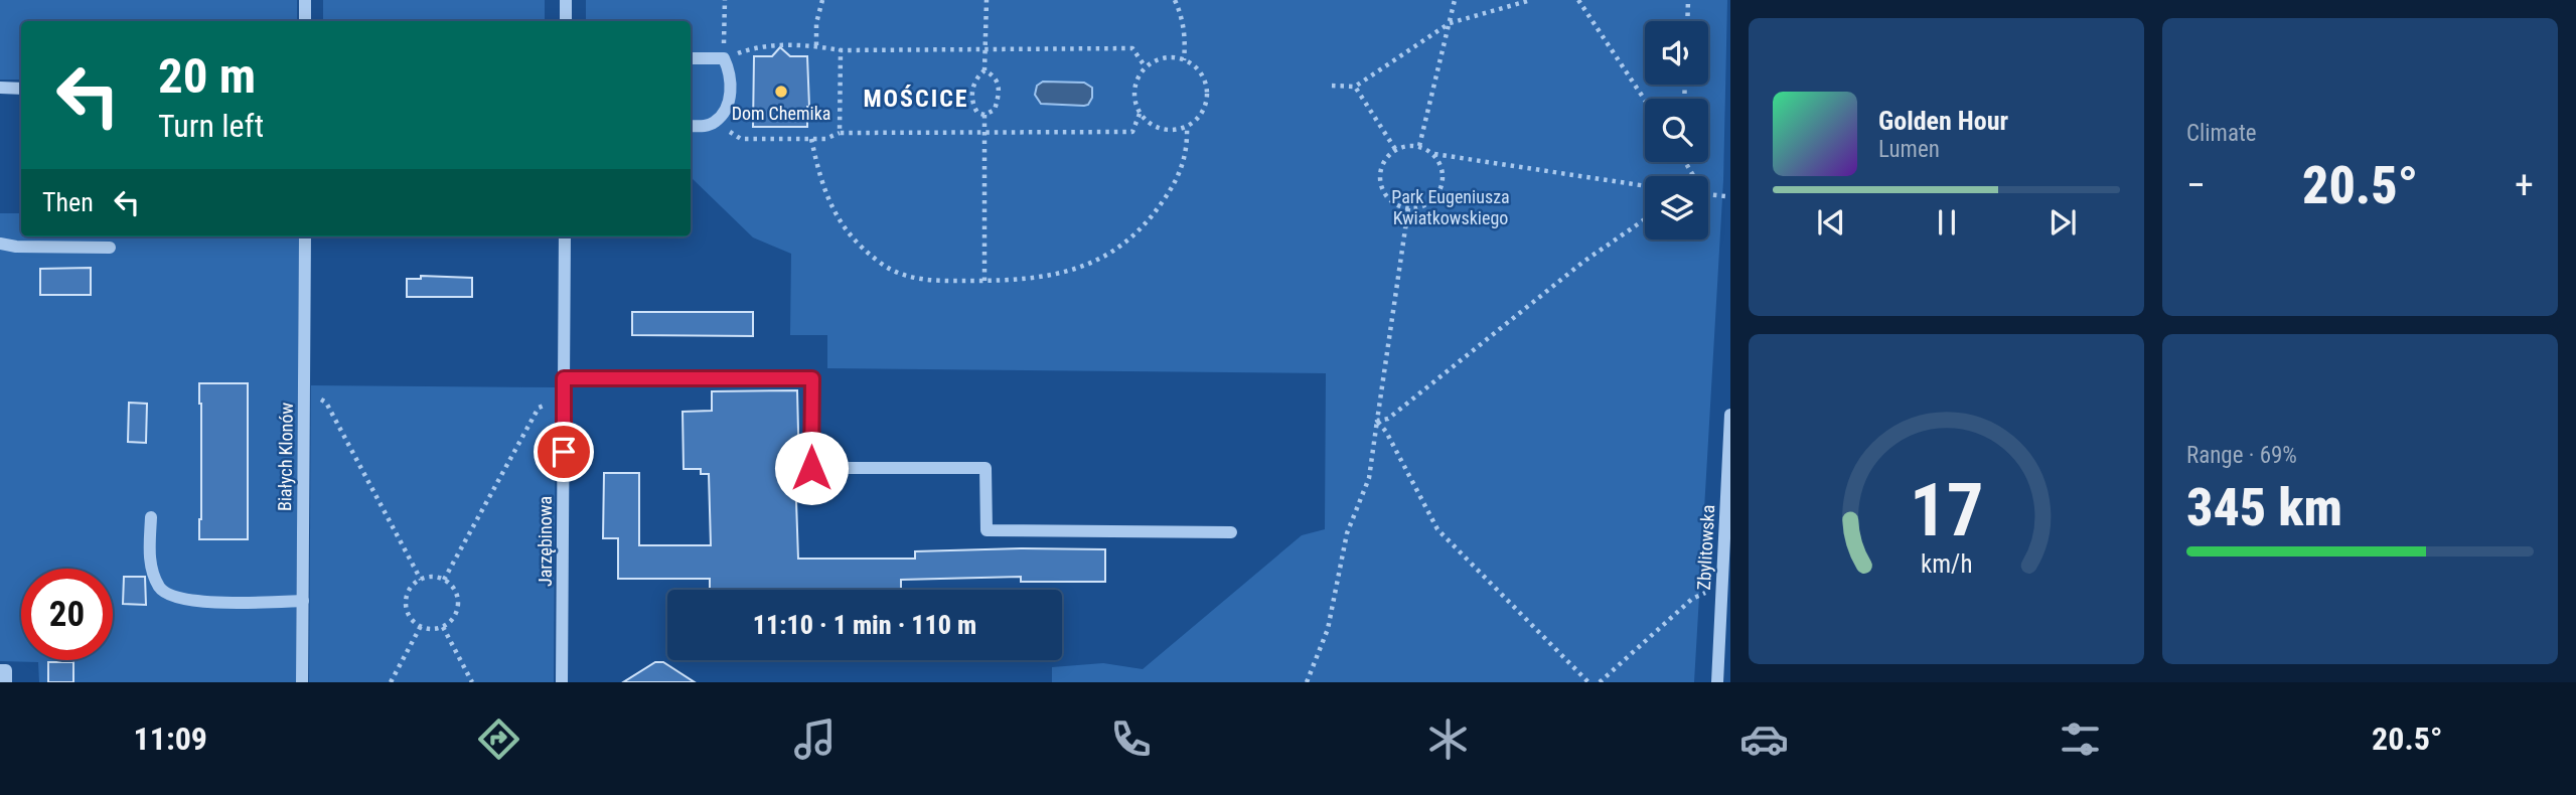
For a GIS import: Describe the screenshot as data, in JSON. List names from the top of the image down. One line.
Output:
{"streets":{"street":["Białych Klonów","Jarzębinowa","Zbylitowska"]},"districts":["MOŚCICE"],"parks":["Park Eugeniusza Kwiatkowskiego"],"places":["Dom Chemika"],"page":{"tile":["Climate",["Range · 69%","345 km"]],"turn":["20 m","Turn left"],"song":["Golden Hour","Lumen"],"heat":["−","20.5°","+"],"then":"Then","limit":"20","trip":"11:10 · 1 min · 110 m","tabs":["11:09","20.5°"],"gauge":["17","km/h"]}}
